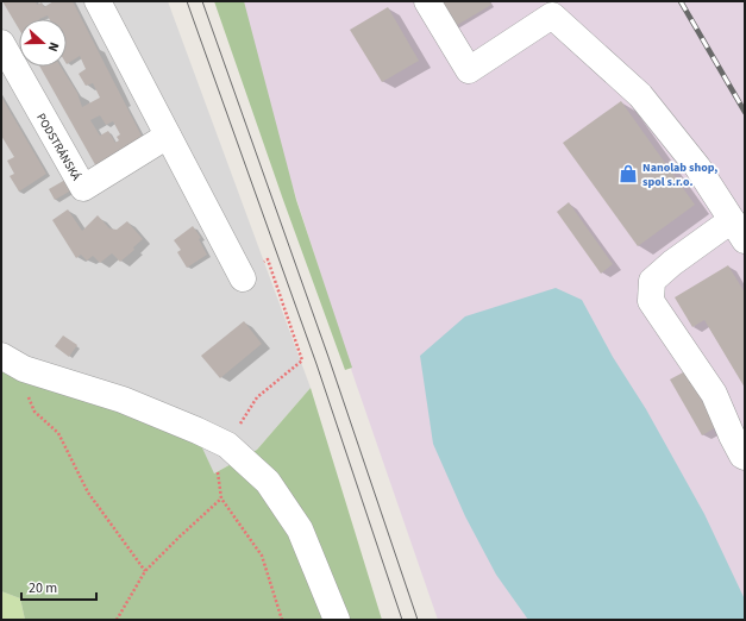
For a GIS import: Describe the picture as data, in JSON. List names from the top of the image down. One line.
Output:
{"streets":{"street":["PODSTRÁNSKÁ"]},"places":{"shop":["Nanolab shop, spol s.r.o."]},"scale_bar":"20 m","north":"right"}
